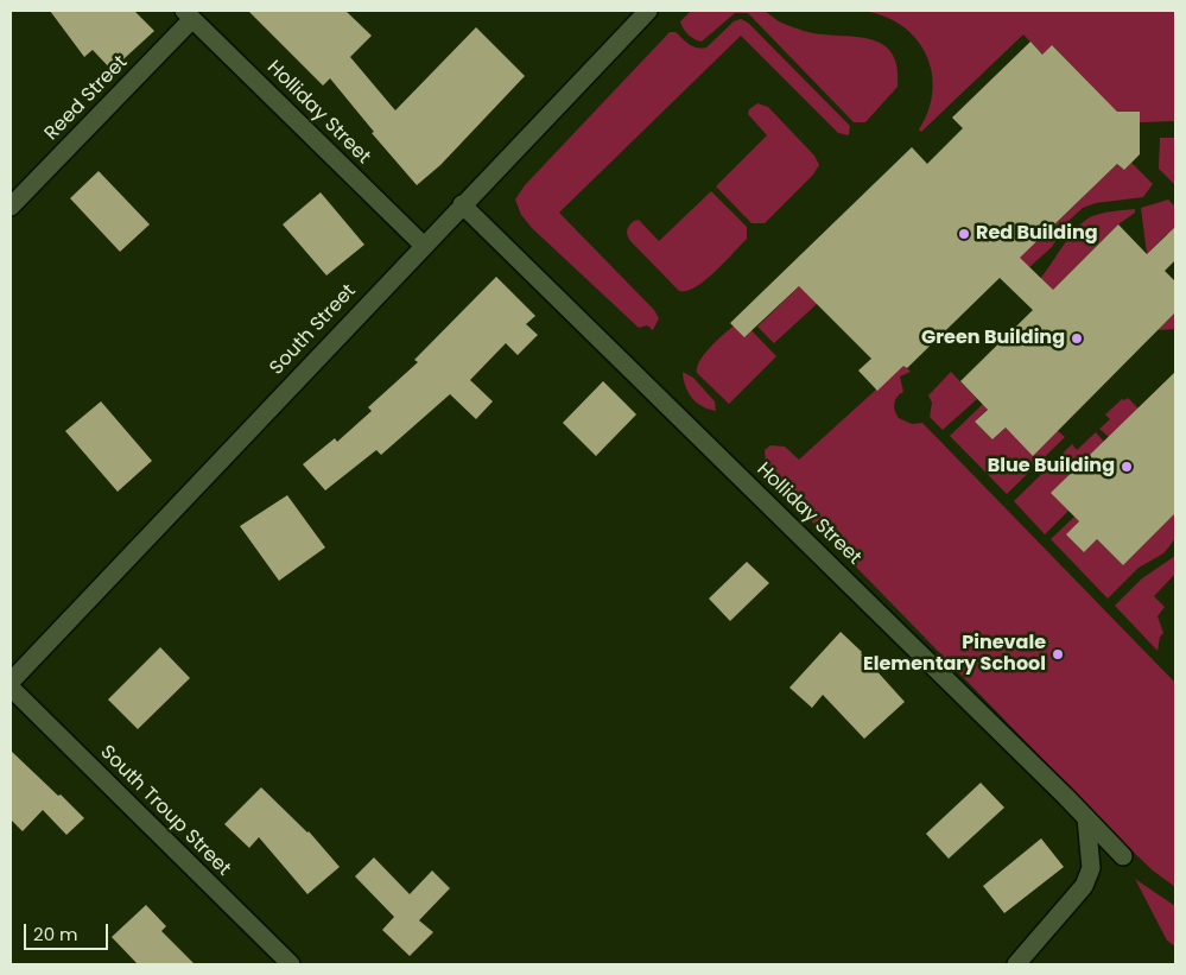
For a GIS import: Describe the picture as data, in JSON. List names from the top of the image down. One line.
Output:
{"streets":{"street":["Reed Street","Holliday Street","South Street","South Troup Street"]},"crossings":[["Reed Street","Holliday Street"],["Holliday Street","South Street"]],"places":["Red Building","Green Building","Blue Building","Pinevale Elementary School"],"scale_bar":"20 m"}
